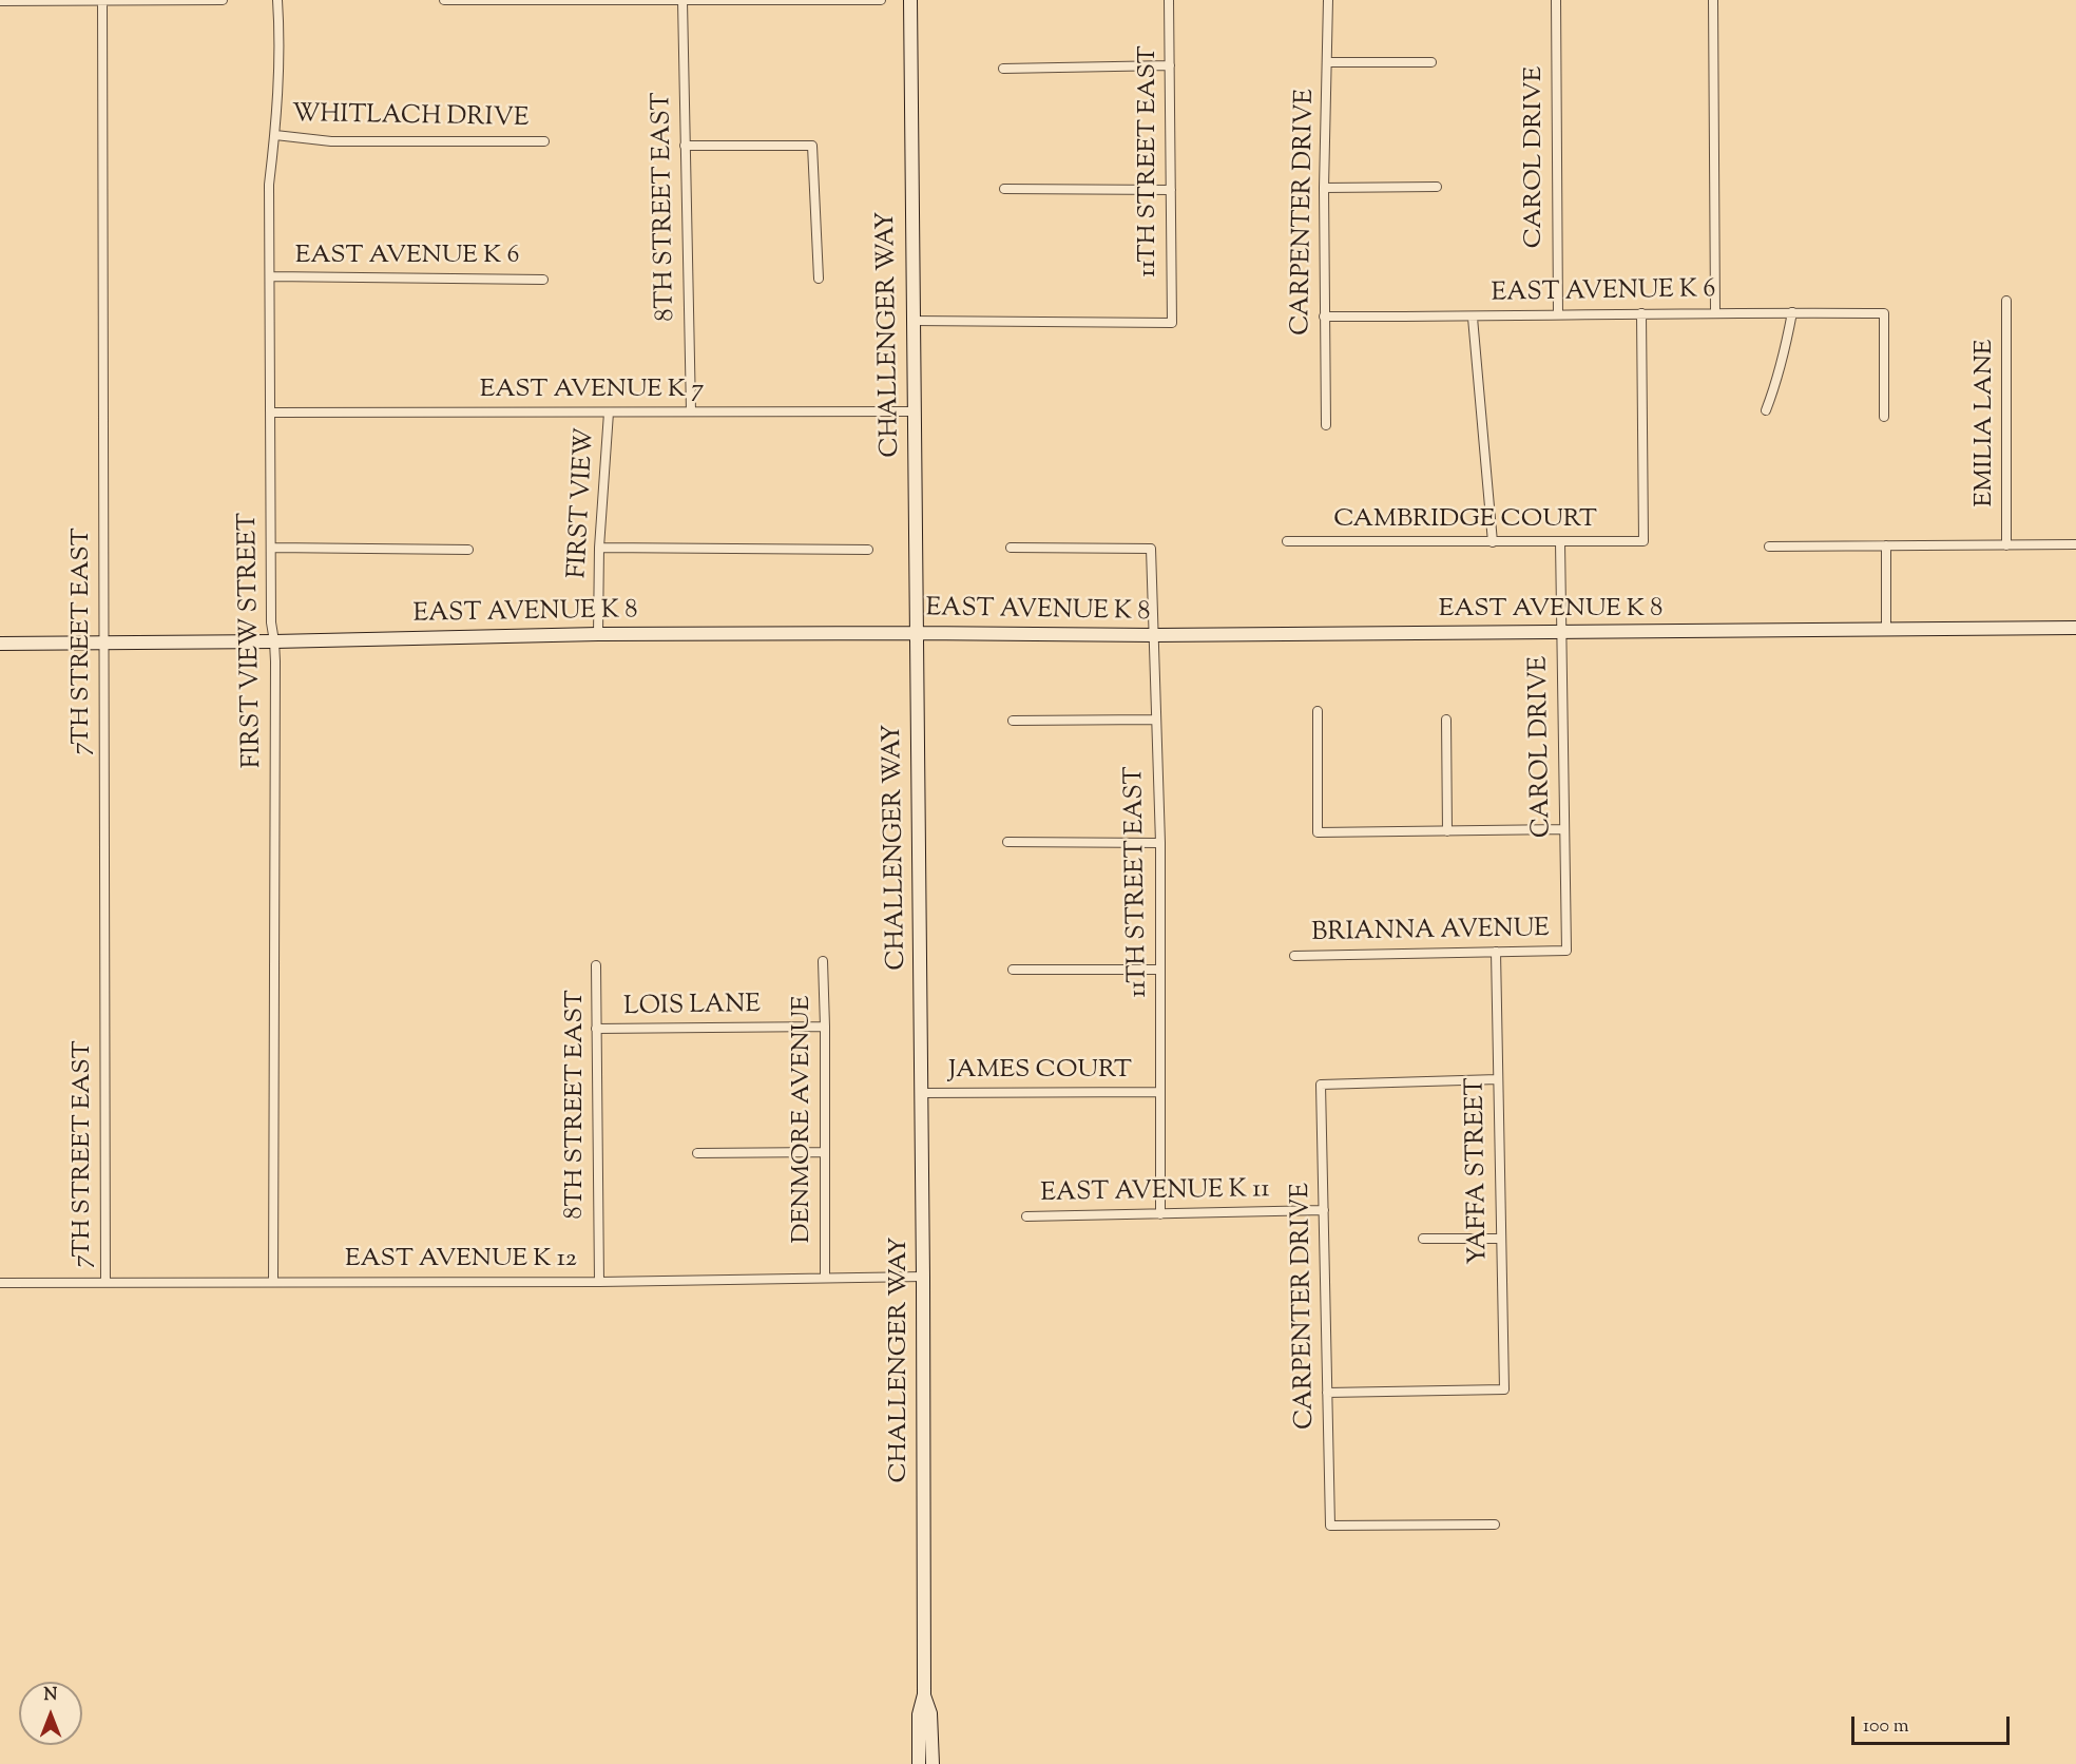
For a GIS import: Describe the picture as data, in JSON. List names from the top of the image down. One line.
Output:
{"streets":{"street":["WHITLACH DRIVE","CAROL DRIVE","11TH STREET EAST","8TH STREET EAST","CARPENTER DRIVE","EAST AVENUE K 6","CHALLENGER WAY","EAST AVENUE K 7","EMILIA LANE","FIRST VIEW","CAMBRIDGE COURT","EAST AVENUE K 8","FIRST VIEW STREET","7TH STREET EAST","BRIANNA AVENUE","LOIS LANE","JAMES COURT","DENMORE AVENUE","YAFFA STREET","EAST AVENUE K 11","EAST AVENUE K 12"]},"crossings":[["WHITLACH DRIVE","FIRST VIEW STREET"],["CAROL DRIVE","EAST AVENUE K 6"],["CAROL DRIVE","CAMBRIDGE COURT"],["CAROL DRIVE","EAST AVENUE K 8"],["CAROL DRIVE","BRIANNA AVENUE"],["11TH STREET EAST","CHALLENGER WAY"],["11TH STREET EAST","EAST AVENUE K 8"],["11TH STREET EAST","JAMES COURT"],["11TH STREET EAST","EAST AVENUE K 11"],["8TH STREET EAST","EAST AVENUE K 7"],["8TH STREET EAST","LOIS LANE"],["8TH STREET EAST","EAST AVENUE K 12"],["CARPENTER DRIVE","EAST AVENUE K 6"],["CARPENTER DRIVE","YAFFA STREET"],["CARPENTER DRIVE","EAST AVENUE K 11"],["EAST AVENUE K 6","CAMBRIDGE COURT"],["EAST AVENUE K 6","FIRST VIEW STREET"],["CHALLENGER WAY","EAST AVENUE K 7"],["CHALLENGER WAY","EAST AVENUE K 8"],["CHALLENGER WAY","JAMES COURT"],["CHALLENGER WAY","EAST AVENUE K 12"],["EAST AVENUE K 7","FIRST VIEW"],["EAST AVENUE K 7","FIRST VIEW STREET"],["FIRST VIEW","EAST AVENUE K 8"],["EAST AVENUE K 8","FIRST VIEW STREET"],["EAST AVENUE K 8","7TH STREET EAST"],["FIRST VIEW STREET","EAST AVENUE K 12"],["7TH STREET EAST","EAST AVENUE K 12"],["BRIANNA AVENUE","YAFFA STREET"],["LOIS LANE","DENMORE AVENUE"],["DENMORE AVENUE","EAST AVENUE K 12"]],"scale_bar":"100 m","north":"top"}
